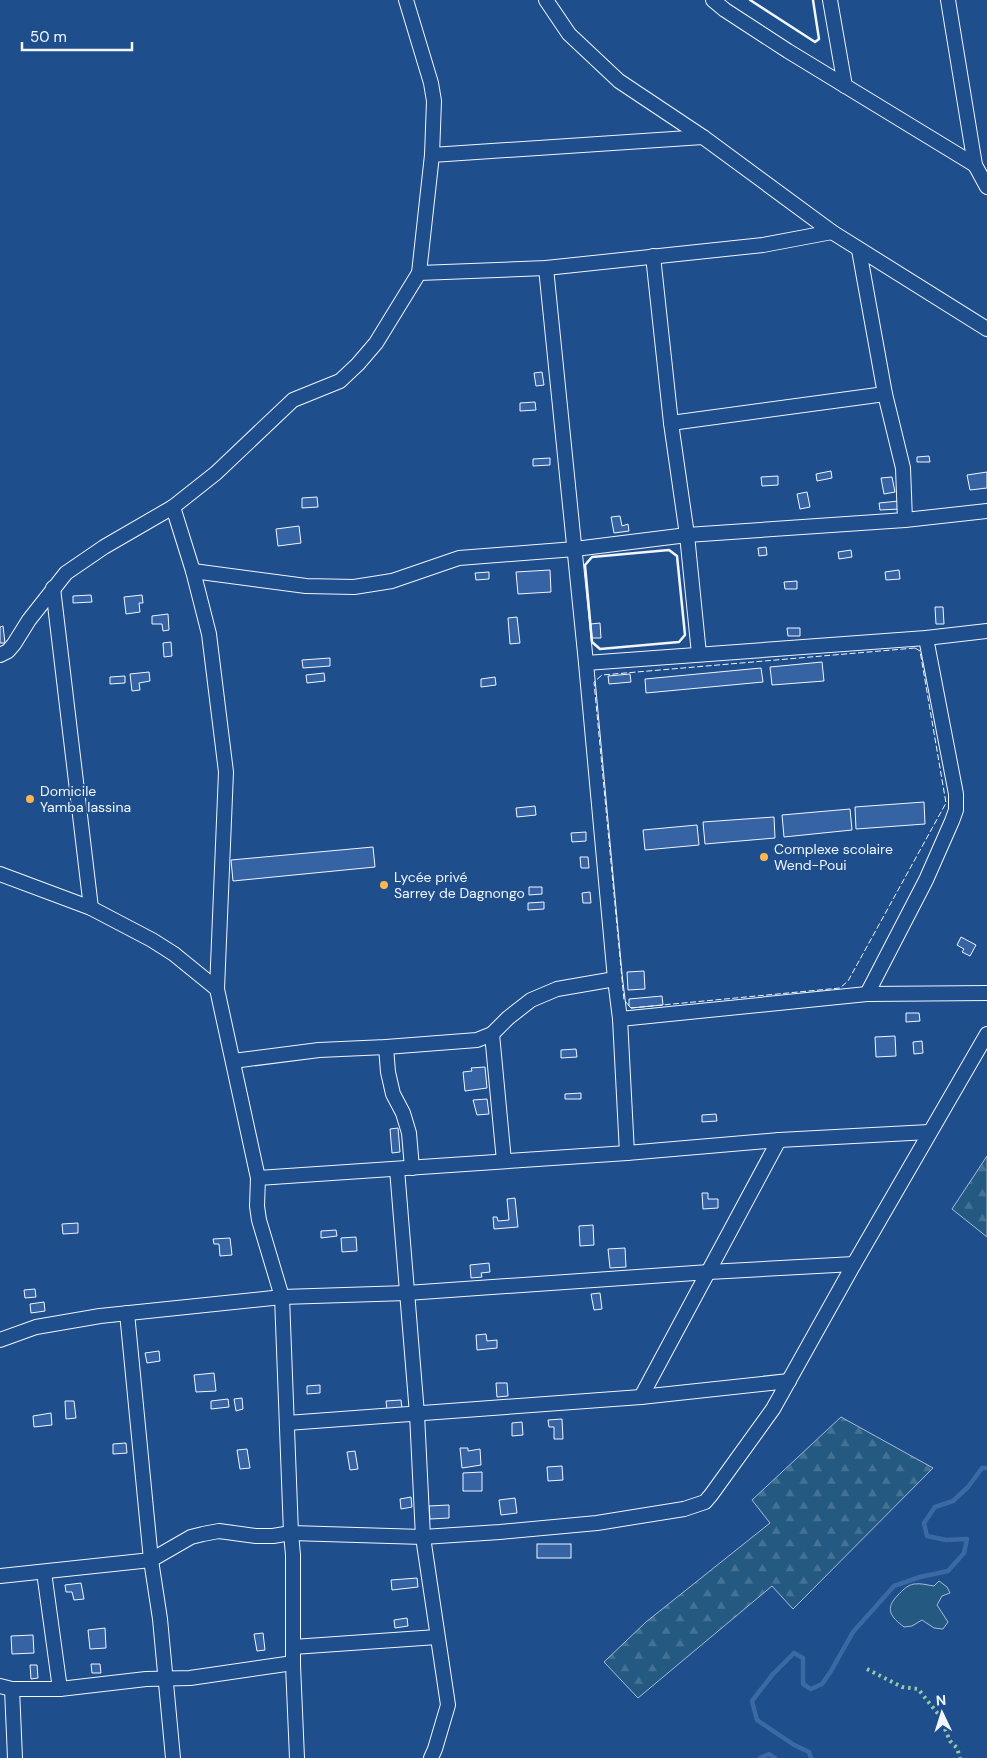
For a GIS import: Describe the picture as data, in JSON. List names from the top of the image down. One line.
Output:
{"places":["Domicile Yamba lassina","Complexe scolaire Wend-Poui","Lycée privé Sarrey de Dagnongo"],"scale_bar":"50 m","north":"top"}
